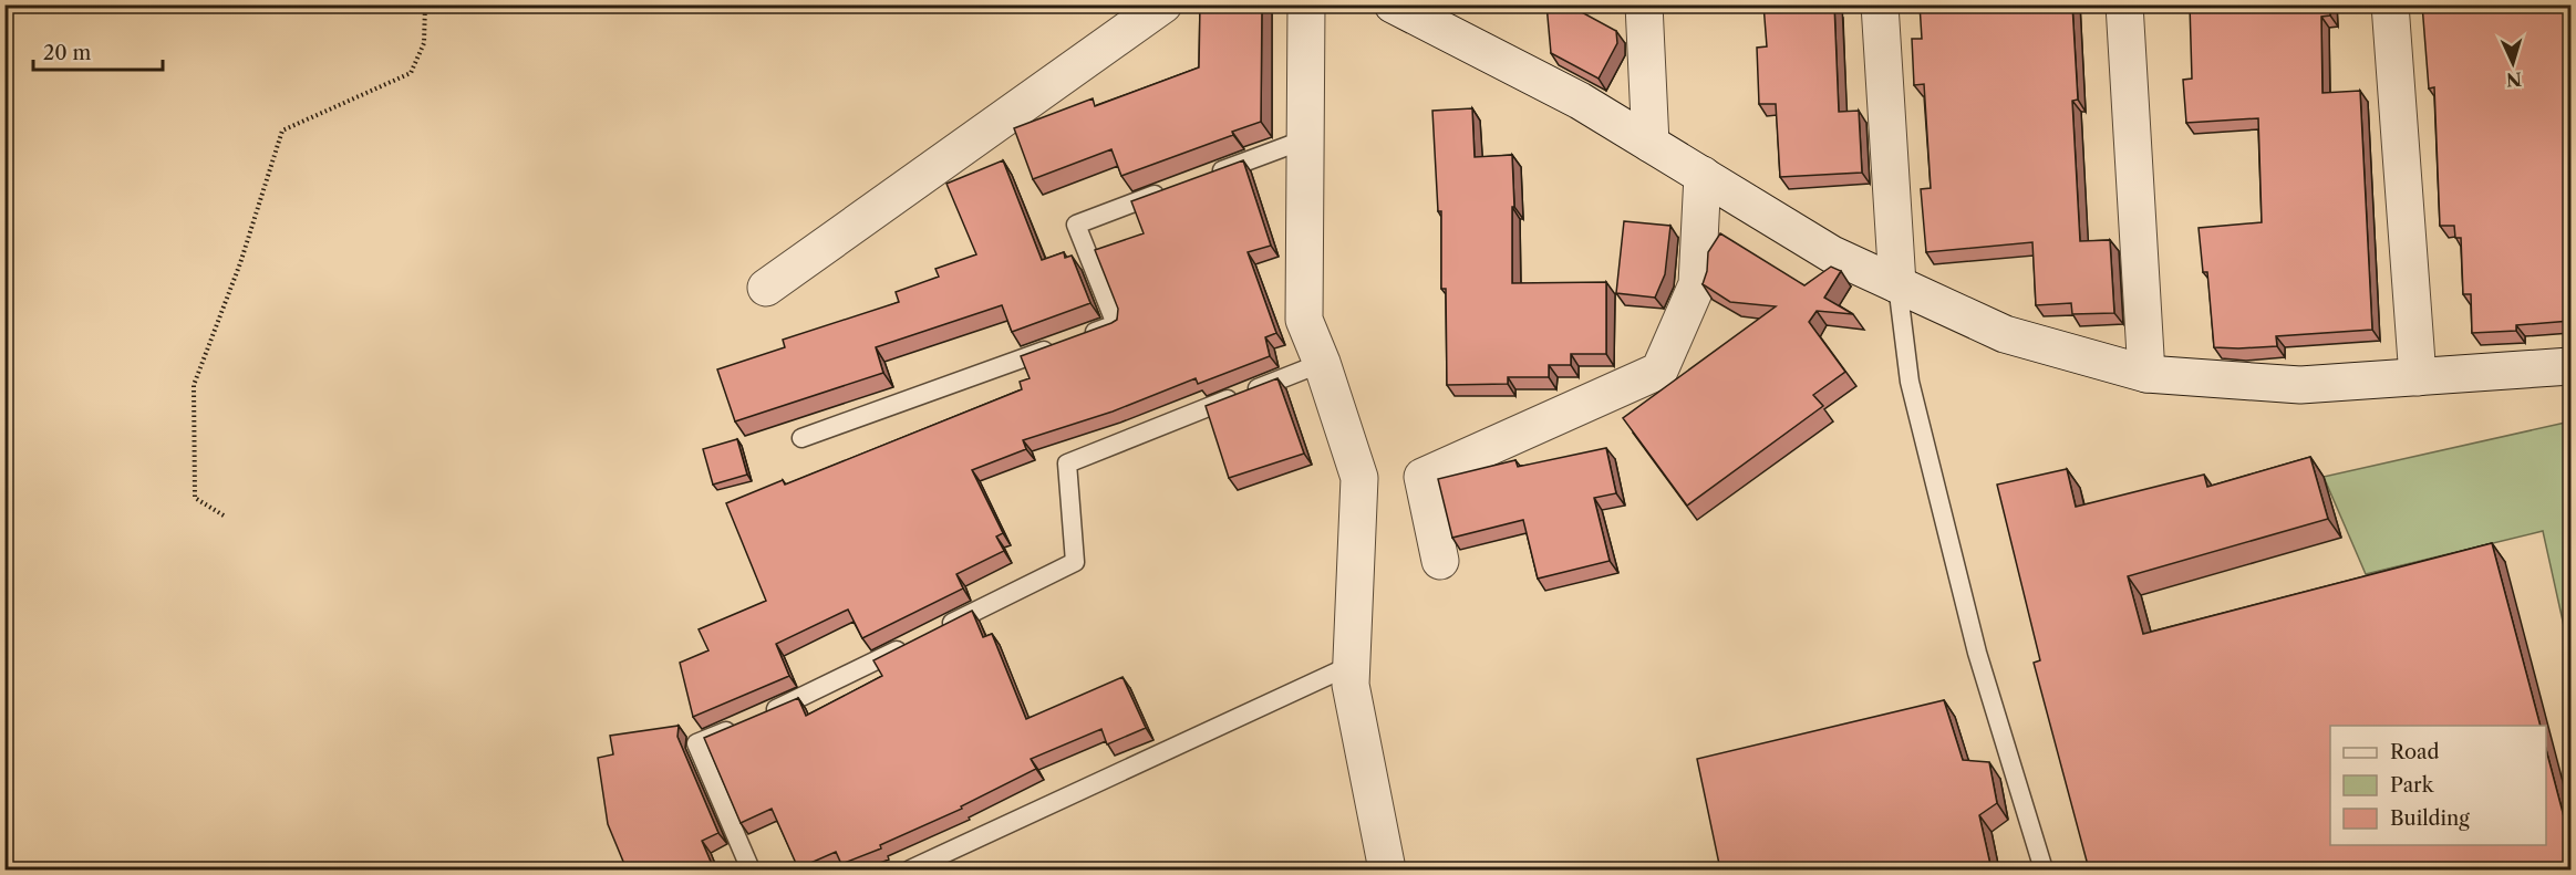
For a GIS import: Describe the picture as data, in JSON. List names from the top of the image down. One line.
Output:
{"legend":["Road","Park","Building"],"scale_bar":"20 m","north":"bottom"}
